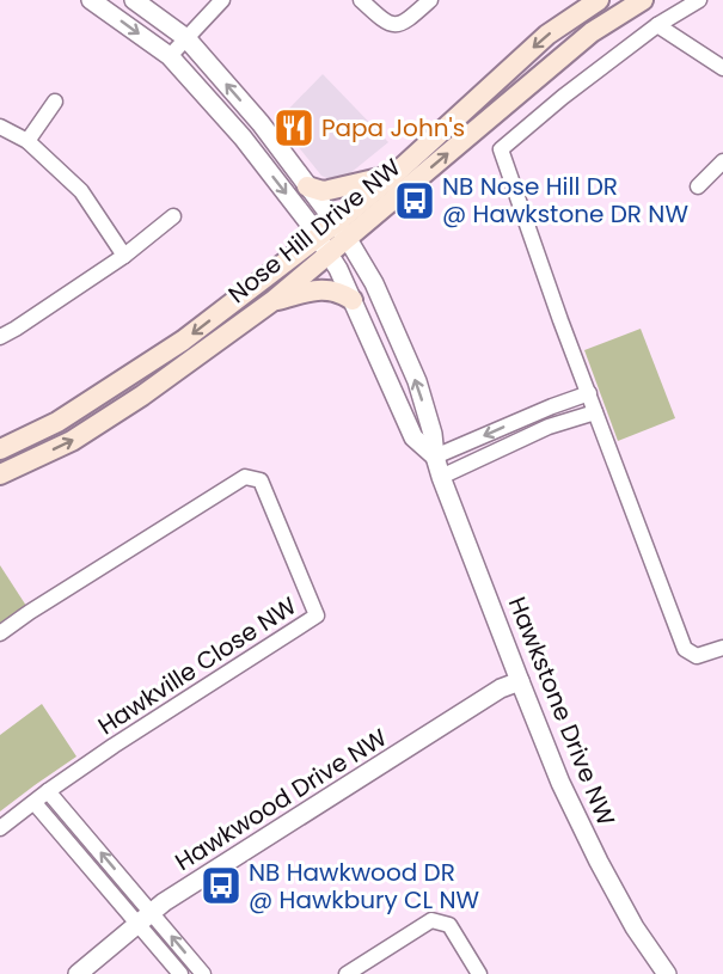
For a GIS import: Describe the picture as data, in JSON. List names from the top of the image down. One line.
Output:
{"streets":{"main road":["Nose Hill Drive NW"],"street":["Hawkville Close NW","Hawkstone Drive NW","Hawkwood Drive NW"]},"crossings":[["Nose Hill Drive NW","Hawkstone Drive NW"],["Hawkstone Drive NW","Hawkwood Drive NW"]],"places":{"restaurant":["Papa John's"],"bus stop":["NB Nose Hill DR @ Hawkstone DR NW","NB Hawkwood DR @ Hawkbury CL NW"]}}
